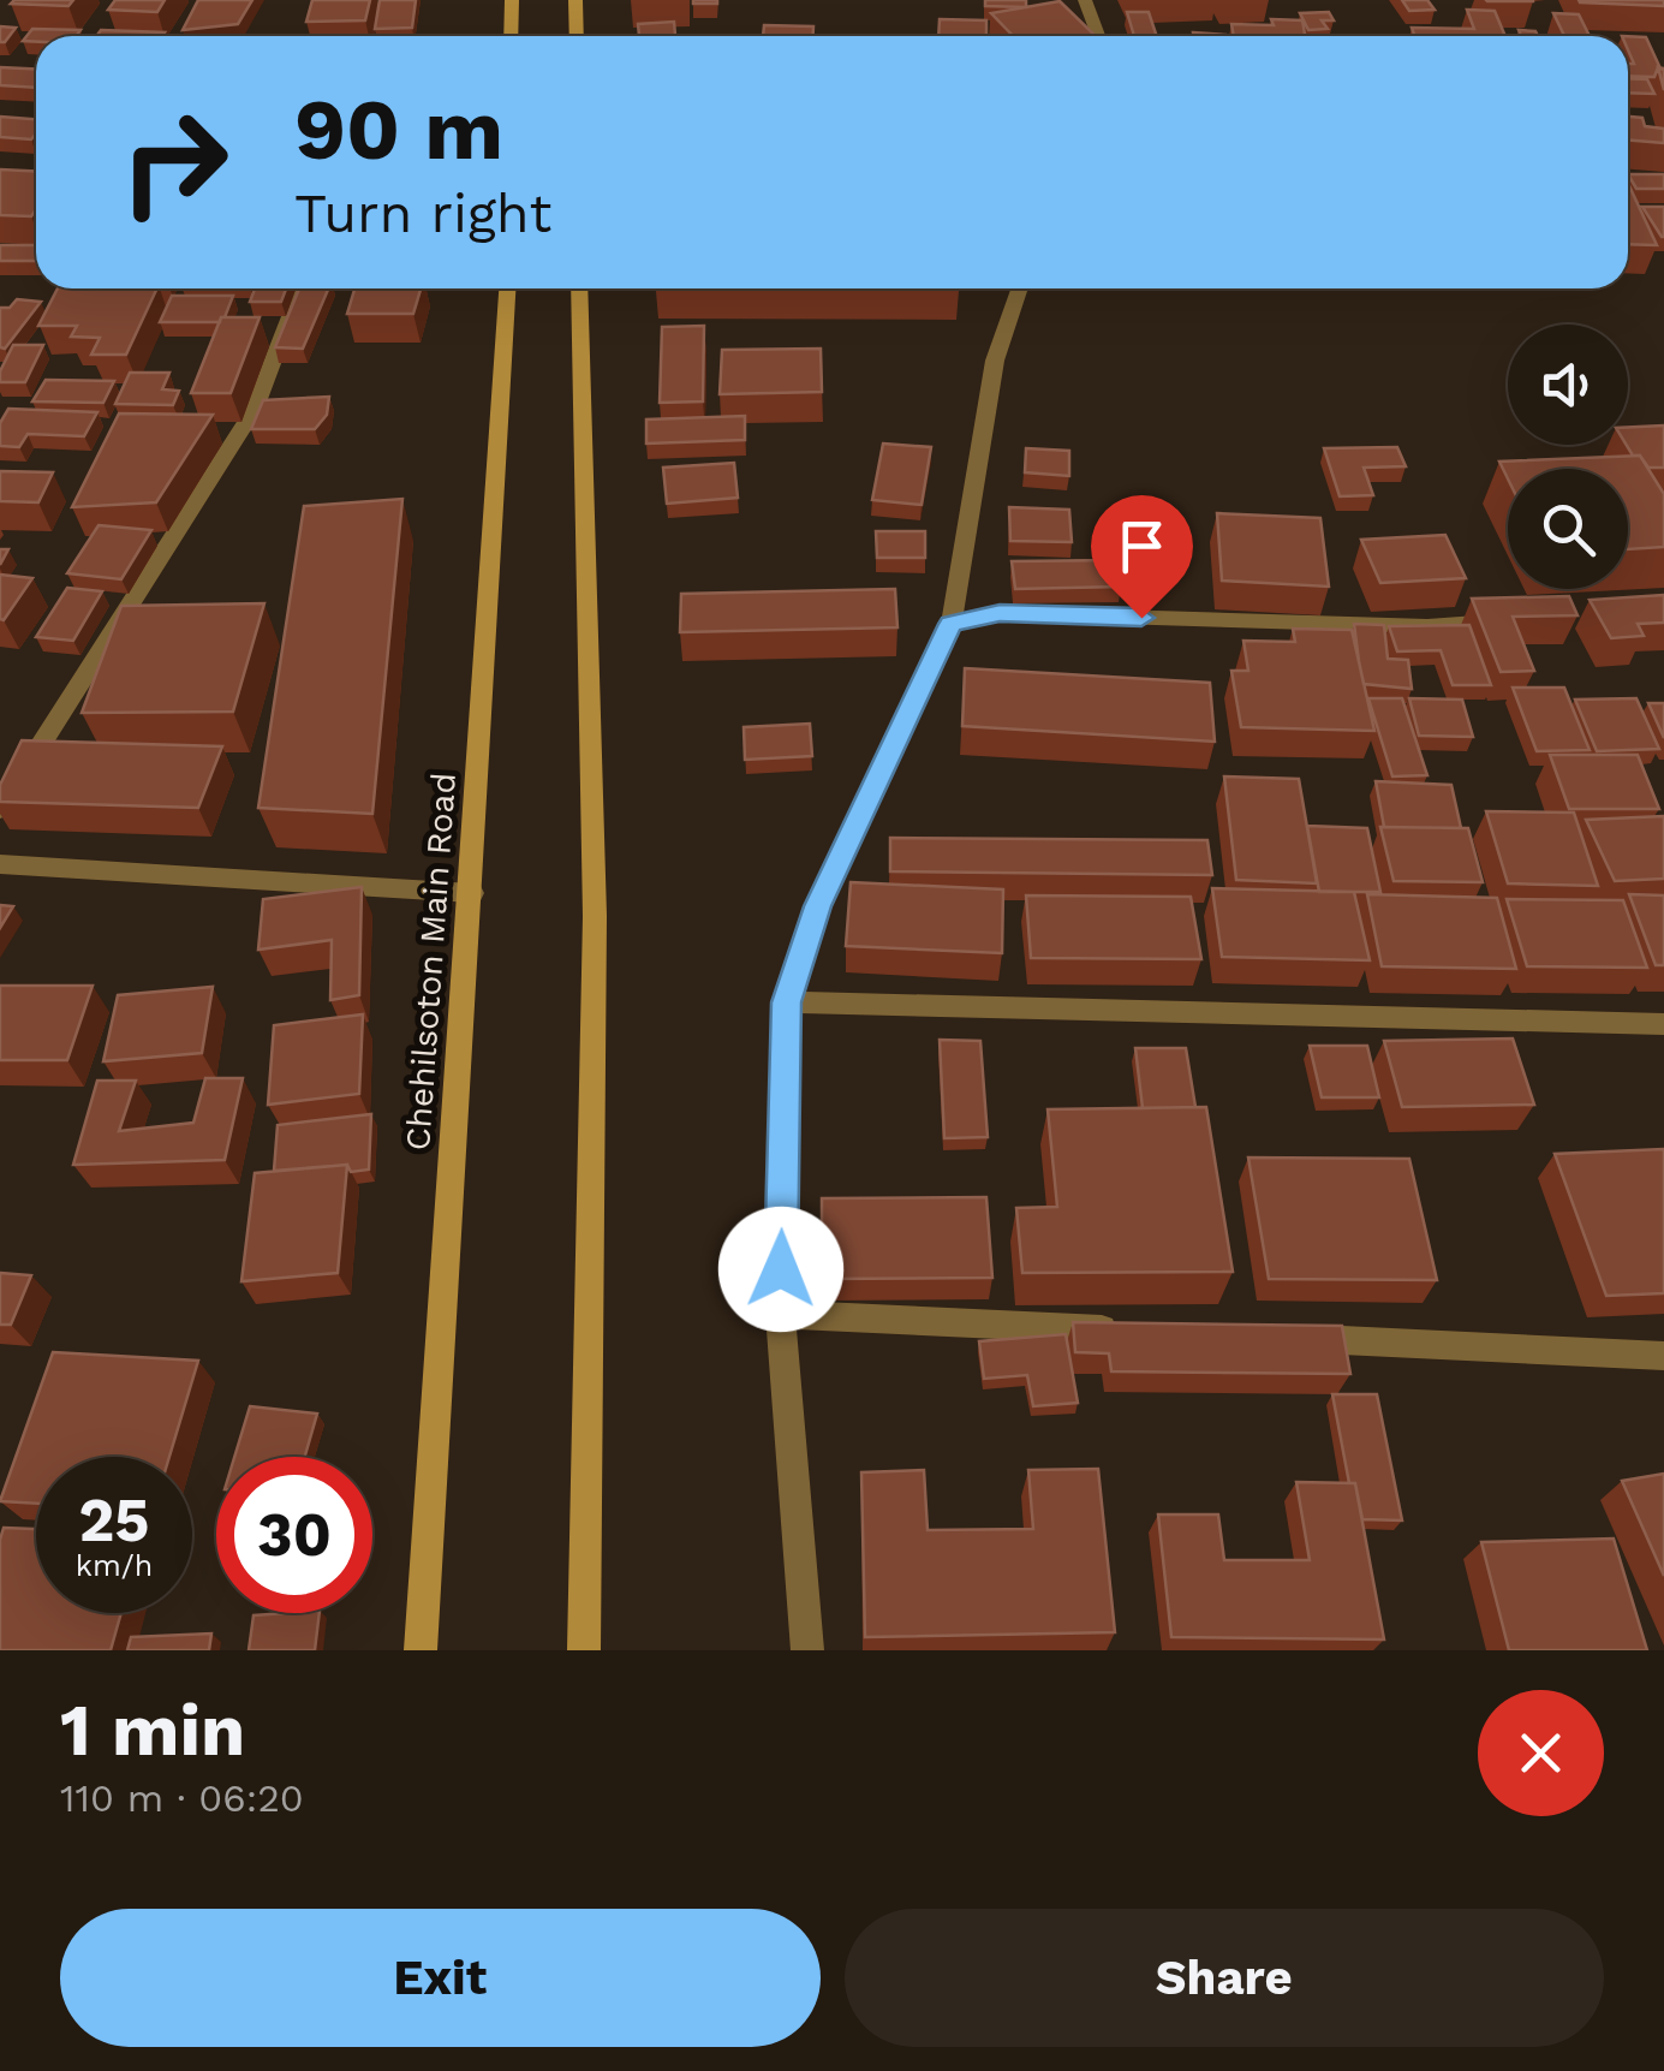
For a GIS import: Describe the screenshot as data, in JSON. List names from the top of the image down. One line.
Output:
{"streets":{"main road":["Chehilsoton Main Road"]},"page":{"turn":["90 m","Turn right"],"speed":"25 km/h","limit":"30","heading":["1 min","110 m · 06:20"],"buttons":["Exit","Share"]}}
